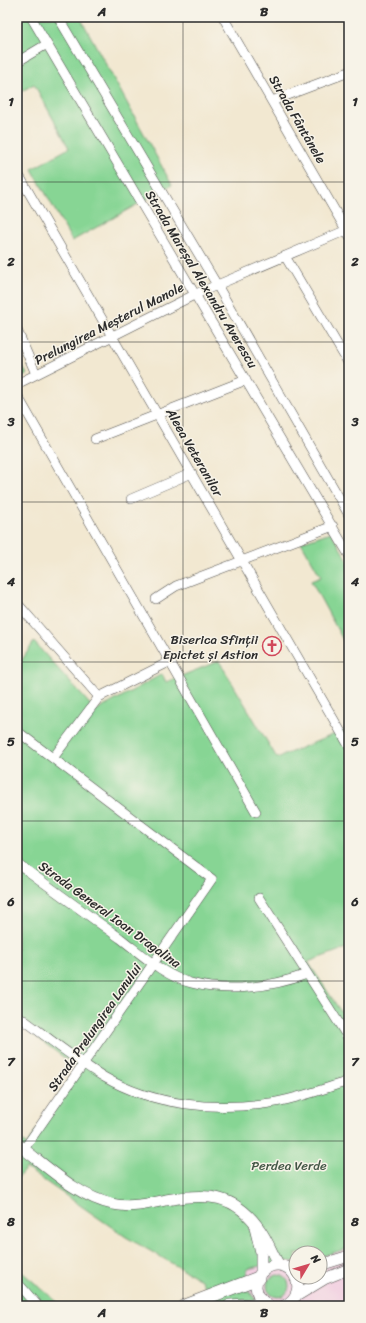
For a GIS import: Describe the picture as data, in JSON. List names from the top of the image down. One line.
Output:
{"streets":{"street":["Strada Fântânele","Strada Mareșal Alexandru Averescu","Prelungirea Meșterul Manole","Aleea Veteranilor","Strada General Ioan Dragalina","Strada Prelungirea Lanului"]},"crossings":[["Strada Fântânele","Prelungirea Meșterul Manole"],["Strada Mareșal Alexandru Averescu","Prelungirea Meșterul Manole"],["Prelungirea Meșterul Manole","Aleea Veteranilor"],["Strada General Ioan Dragalina","Strada Prelungirea Lanului"]],"parks":["Perdea Verde"],"places":{"church":["Biserica Sfinții Epictet și Astion"]},"north":"top right","grid":{"columns":["A","B"],"rows":["1","2","3","4","5","6","7","8"]}}
